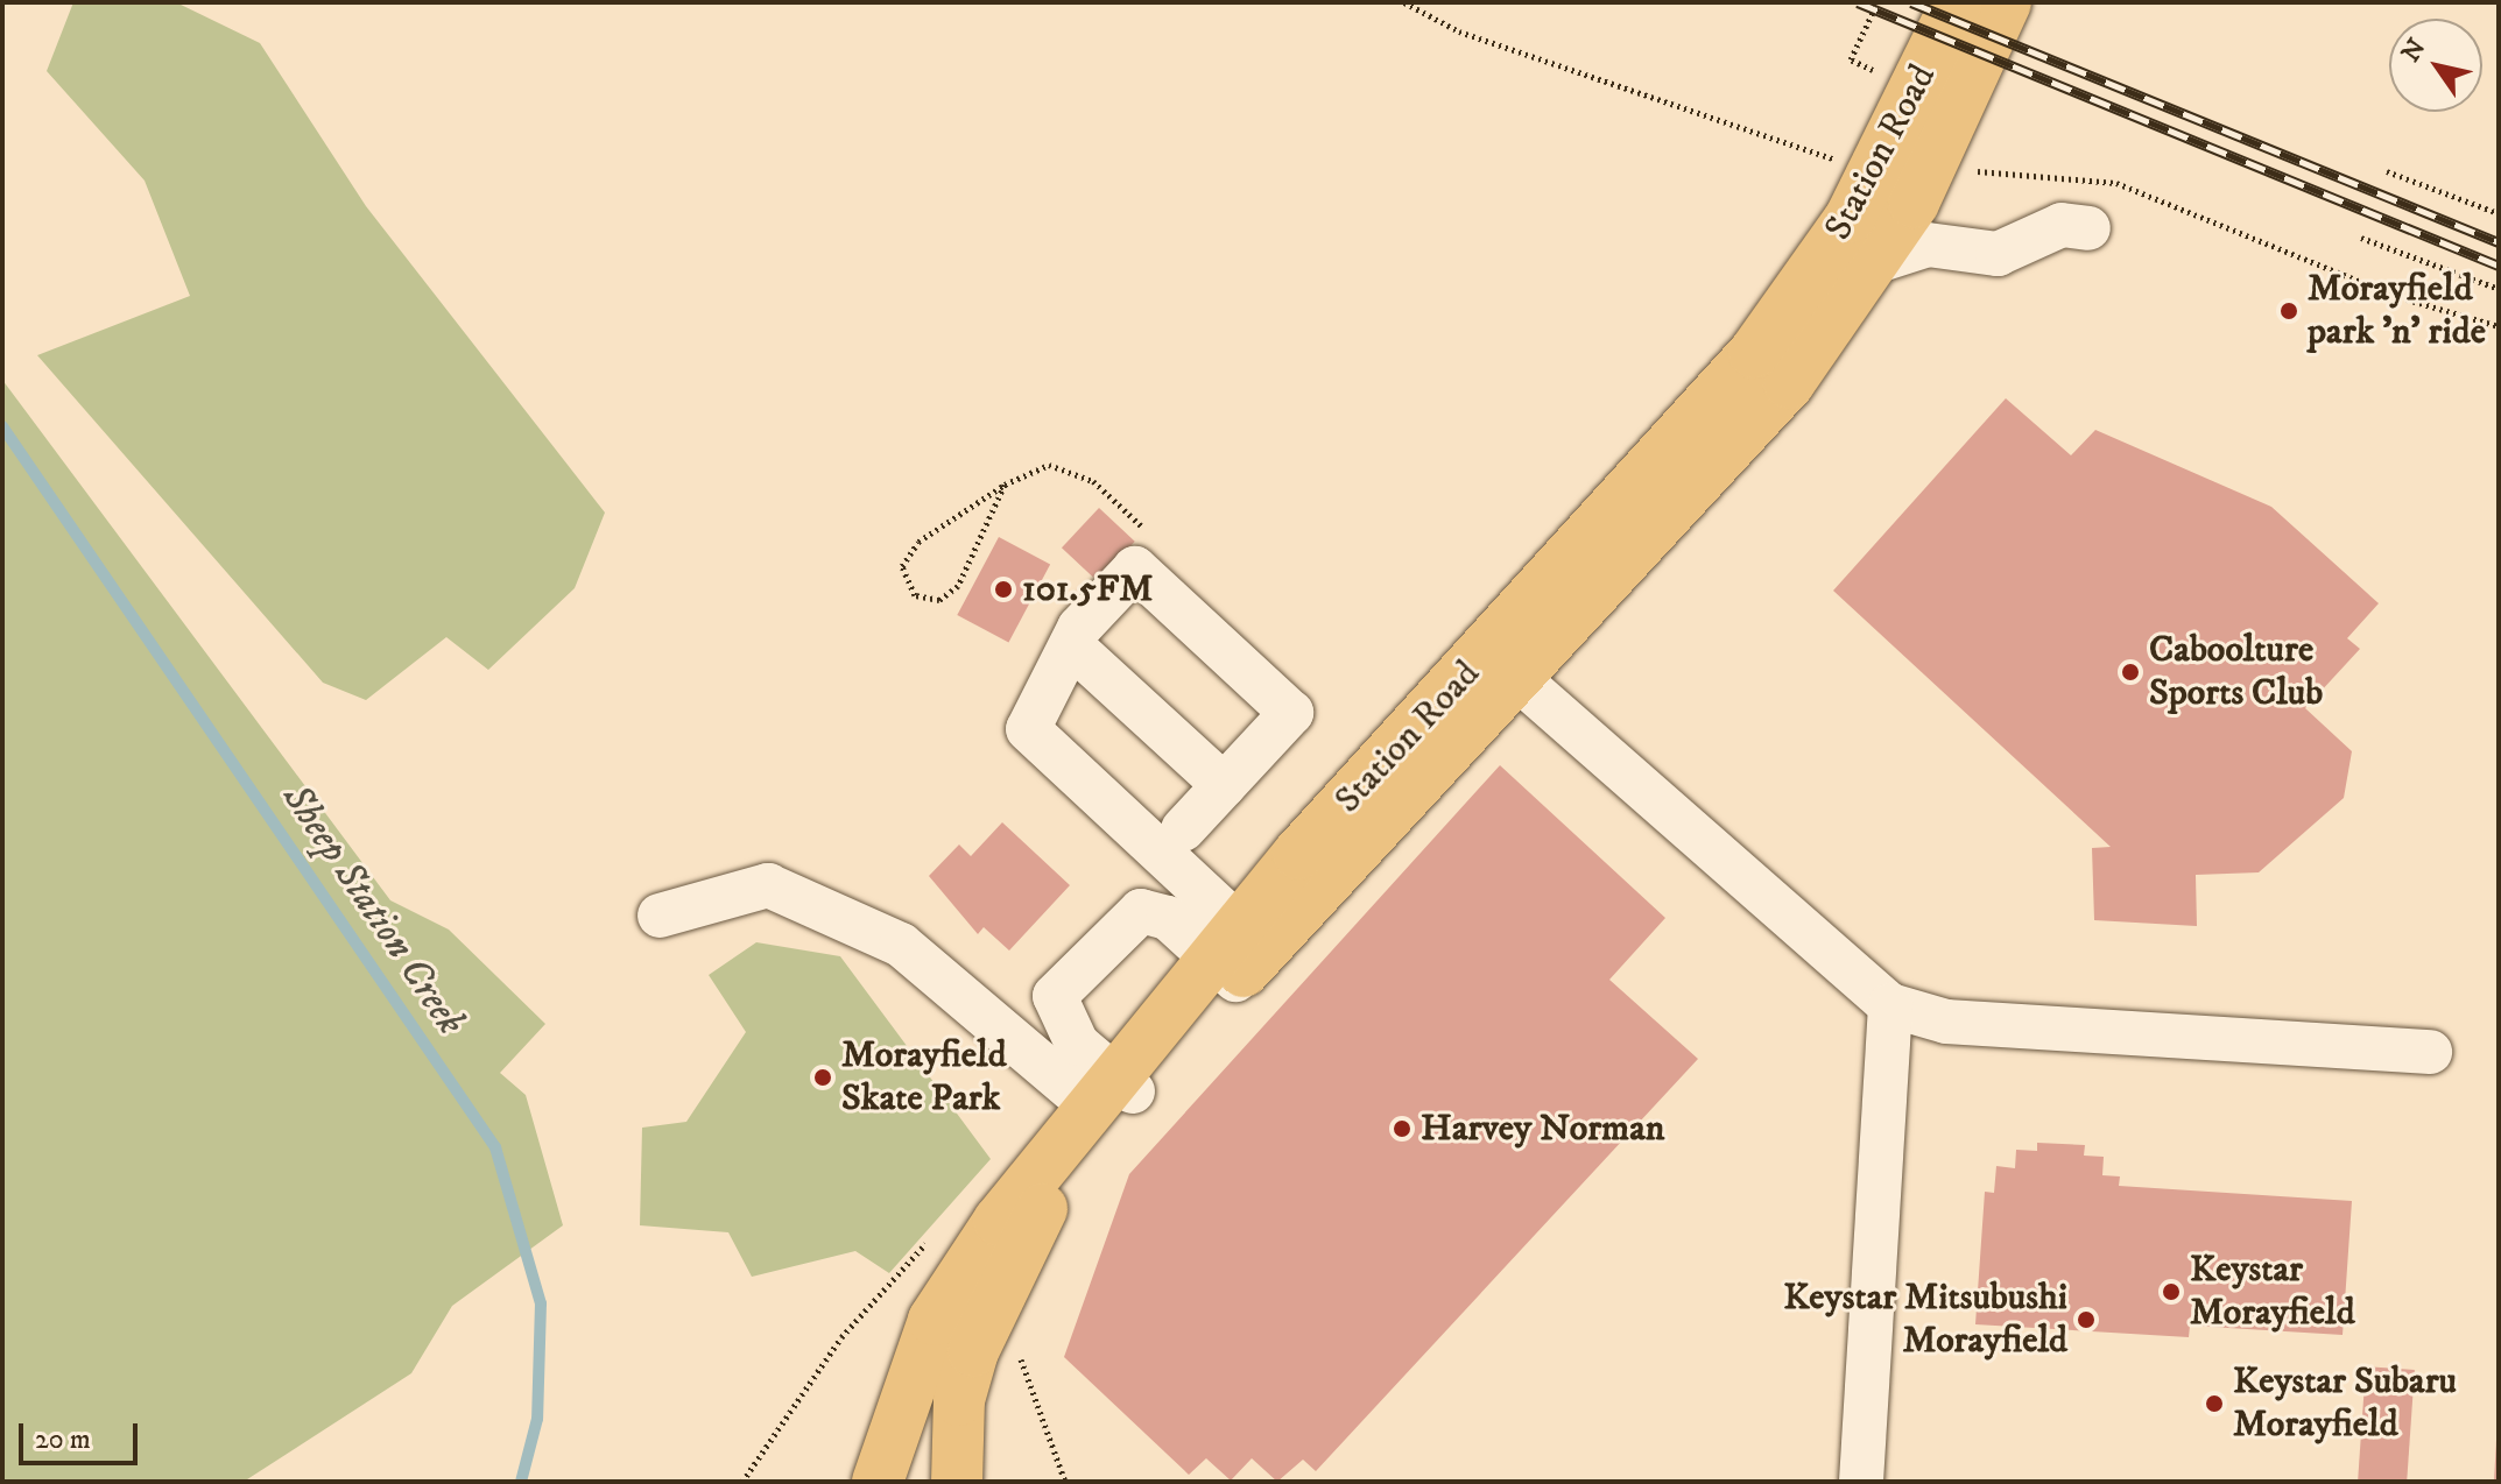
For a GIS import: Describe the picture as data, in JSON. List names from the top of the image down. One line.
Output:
{"streets":{"main road":["Station Road"]},"water":["Sheep Station Creek"],"places":["Morayfield park 'n' ride","101.5FM","Caboolture Sports Club","Morayfield Skate Park","Harvey Norman","Keystar Morayfield","Keystar Mitsubushi Morayfield","Keystar Subaru Morayfield"],"scale_bar":"20 m","north":"top left"}
